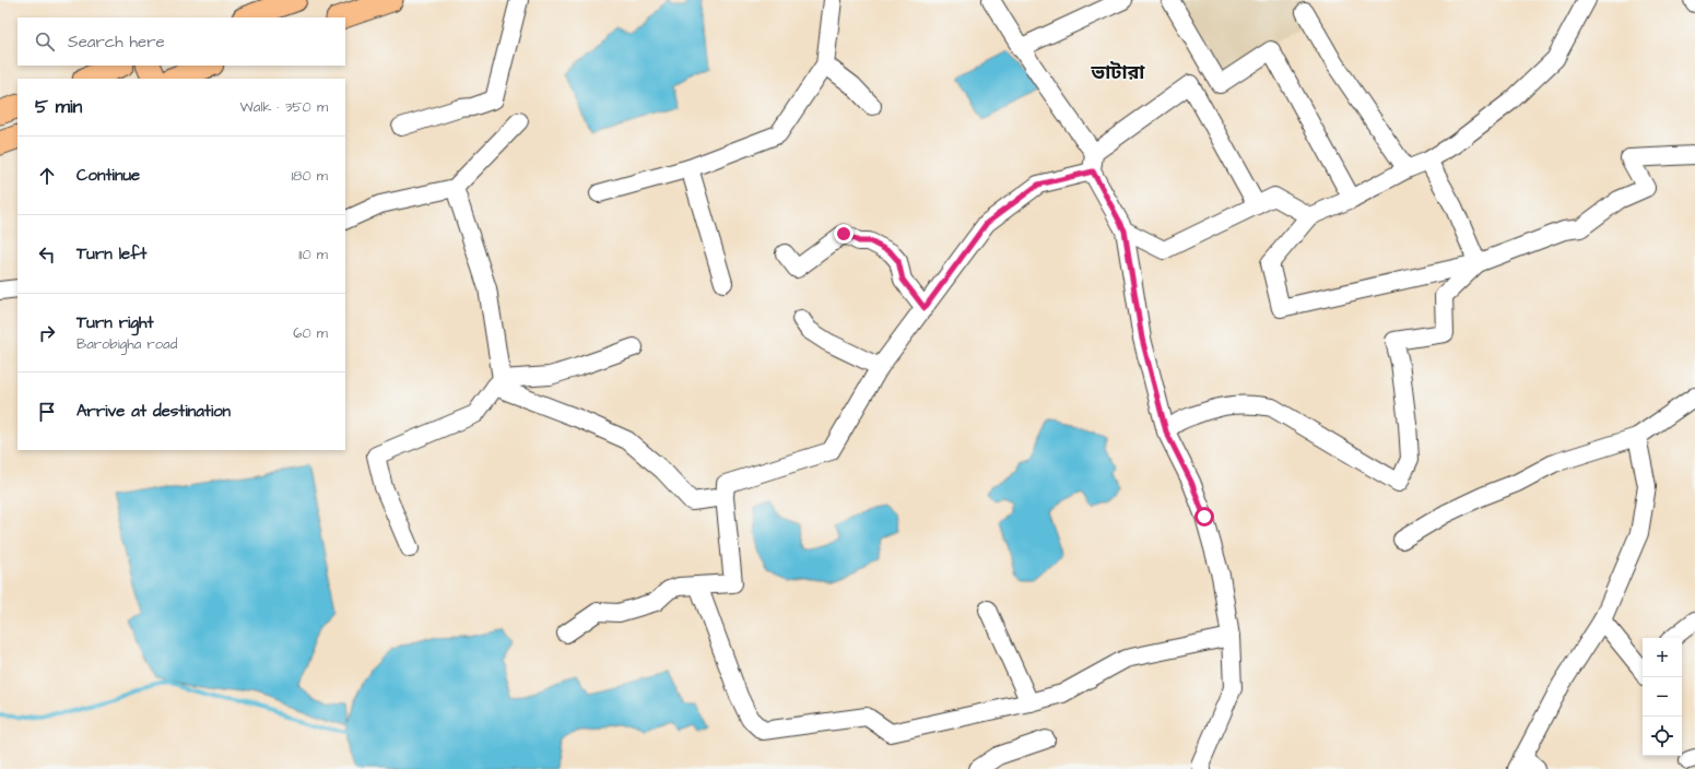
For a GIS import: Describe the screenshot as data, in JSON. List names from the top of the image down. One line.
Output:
{"districts":["ভাটারা"],"page":{"search":"Search here","heading":["5 min","Walk · 350 m"],"list":[["Continue","180 m"],["Turn left","110 m"],["Turn right","Barobigha road","60 m"],"Arrive at destination"],"map_buttons":["+","−"]}}
